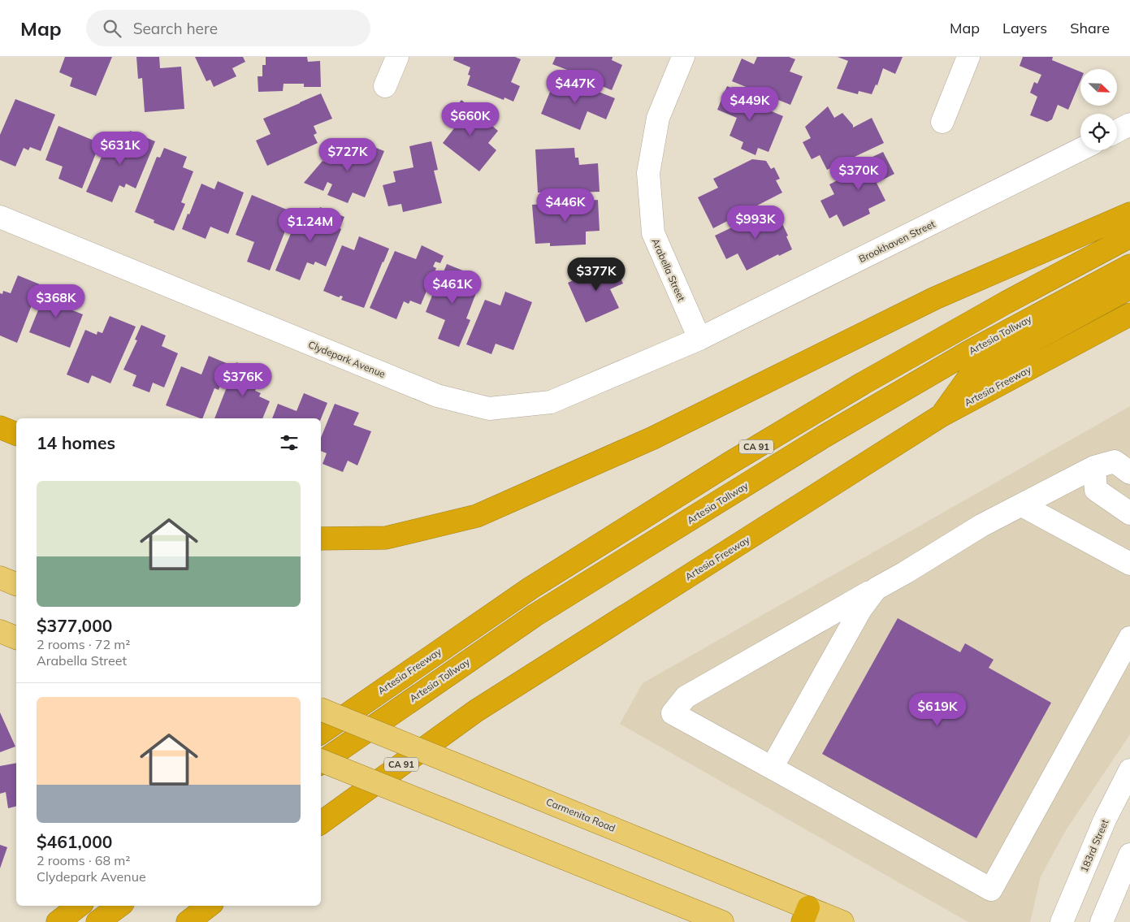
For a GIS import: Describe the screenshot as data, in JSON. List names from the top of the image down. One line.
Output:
{"streets":{"highway":["Artesia Tollway","Artesia Freeway","CA 91"],"main road":["Carmenita Road"],"street":["Brookhaven Street","Arabella Street","Clydepark Avenue","183rd Street"]},"crossings":[["Brookhaven Street","Arabella Street"],["Brookhaven Street","Clydepark Avenue"],["Arabella Street","Clydepark Avenue"],["Artesia Tollway","Artesia Freeway"]],"north":"bottom right","page":{"header":"Map","search":"Search here","nav":["Map","Layers","Share"],"price":["$447K","$449K","$660K","$631K","$727K","$370K","$446K","$993K","$1.24M","$377K","$461K","$368K","$376K","$619K"],"heading":"14 homes","list":[{"name":"$377,000","note":"2 rooms · 72 m² · Arabella Street"},{"name":"$461,000","note":"2 rooms · 68 m² · Clydepark Avenue"}]}}
